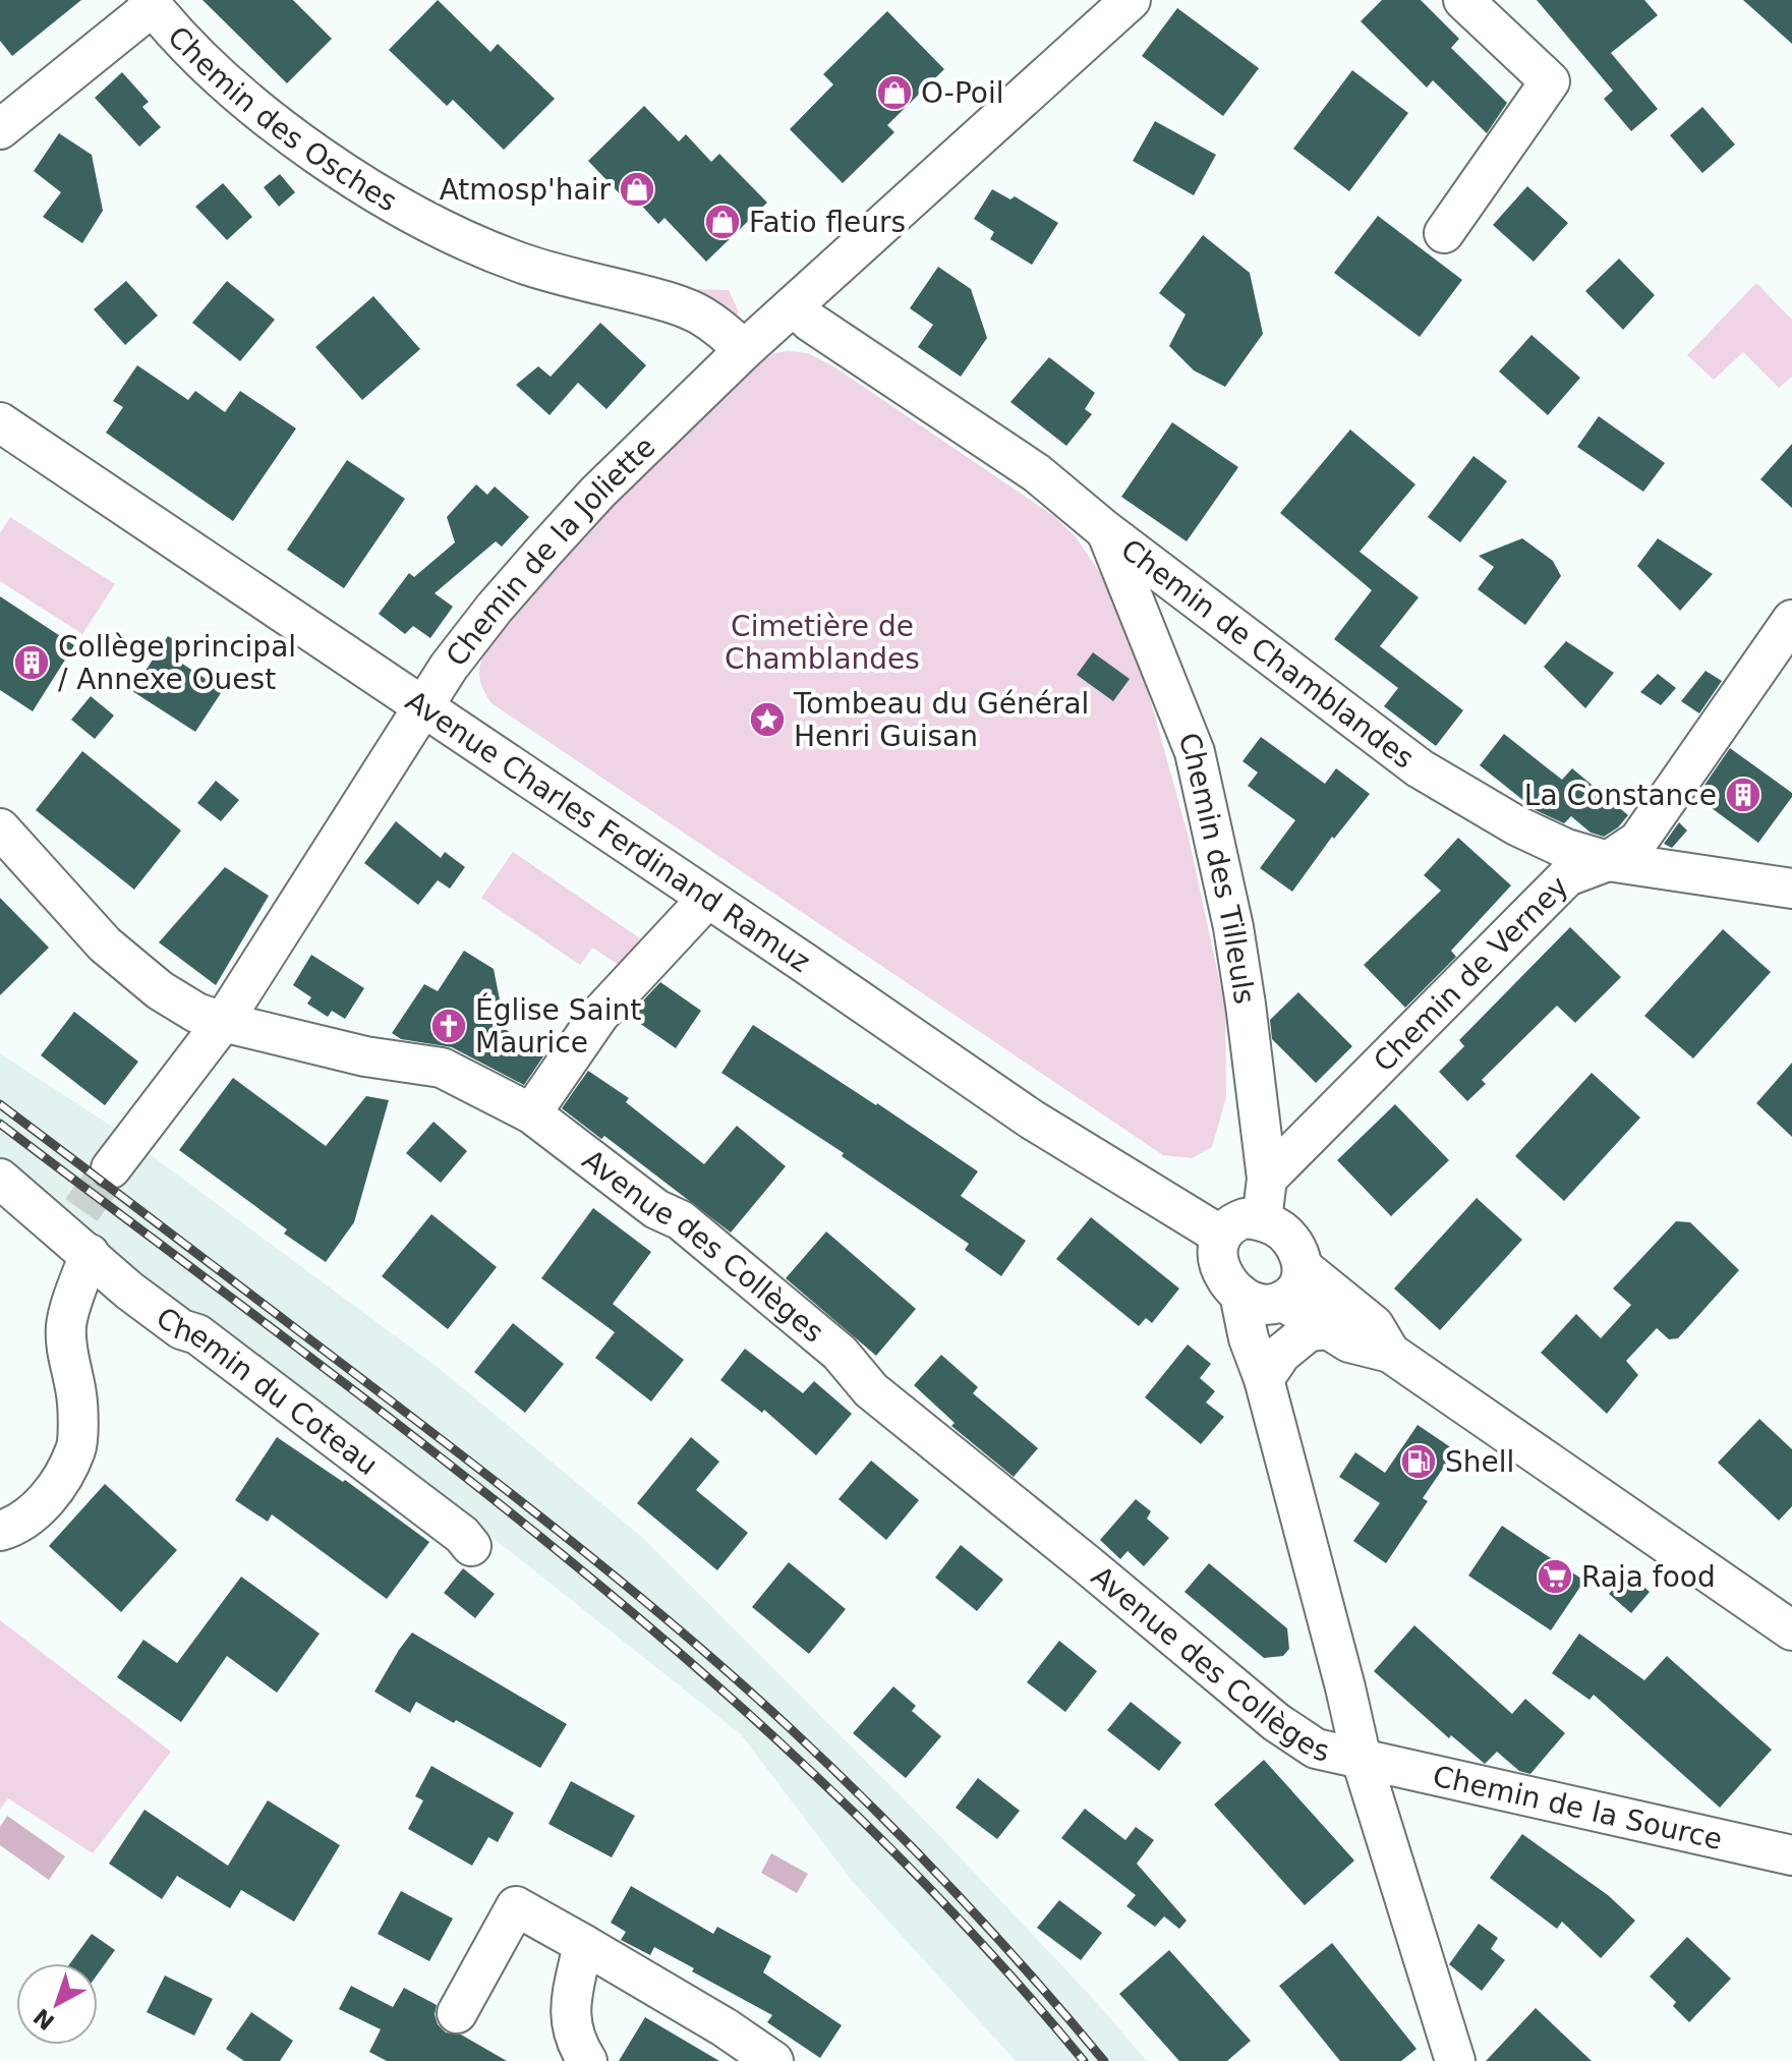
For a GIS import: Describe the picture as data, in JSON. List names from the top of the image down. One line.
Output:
{"streets":{"street":["Chemin des Osches","Chemin de la Joliette","Chemin de Chamblandes","Avenue Charles Ferdinand Ramuz","Chemin des Tilleuls","Chemin de Verney","Avenue des Collèges","Chemin du Coteau","Chemin de la Source"]},"crossings":[["Chemin des Osches","Chemin de la Joliette"],["Chemin de la Joliette","Chemin de Chamblandes"],["Chemin de la Joliette","Avenue Charles Ferdinand Ramuz"],["Chemin de la Joliette","Avenue des Collèges"],["Chemin de Chamblandes","Chemin des Tilleuls"],["Chemin de Chamblandes","Chemin de Verney"],["Avenue Charles Ferdinand Ramuz","Chemin des Tilleuls"],["Chemin des Tilleuls","Chemin de Verney"],["Avenue des Collèges","Chemin de la Source"]],"parks":["Cimetière de Chamblandes"],"places":{"shop":["O-Poil","Atmosp'hair","Fatio fleurs"],"building":["Collège principal / Annexe Ouest","La Constance"],"place":["Tombeau du Général Henri Guisan"],"church":["Église Saint Maurice"],"fuel station":["Shell"],"supermarket":["Raja food"]},"north":"bottom left"}
